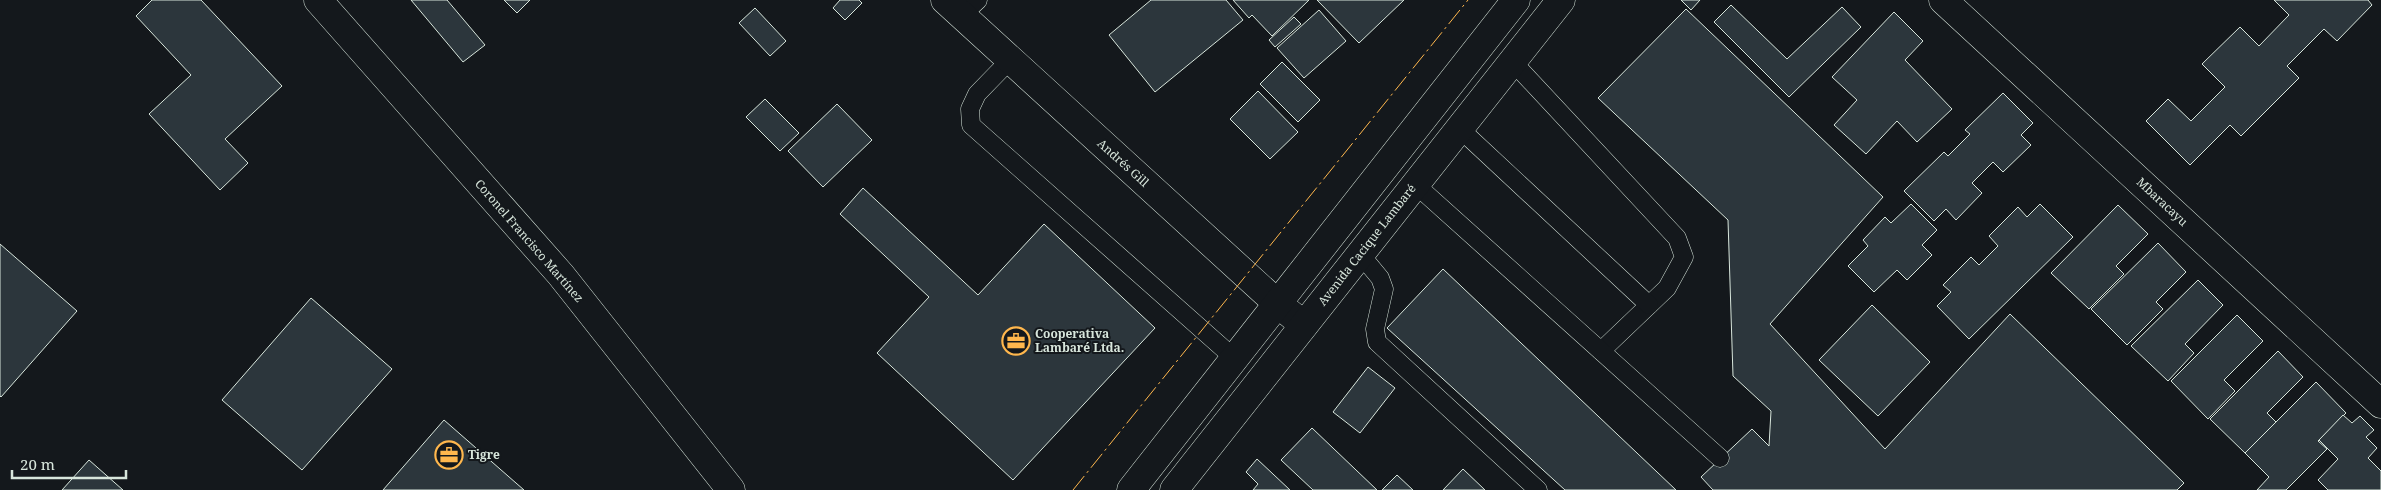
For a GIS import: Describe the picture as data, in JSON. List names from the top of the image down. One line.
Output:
{"streets":{"street":["Andrés Gill","Mbaracayu","Coronel Francisco Martínez","Avenida Cacique Lambaré"]},"crossings":[["Andrés Gill","Avenida Cacique Lambaré"]],"places":{"office":["Cooperativa Lambaré Ltda.","Tigre"]},"scale_bar":"20 m"}
